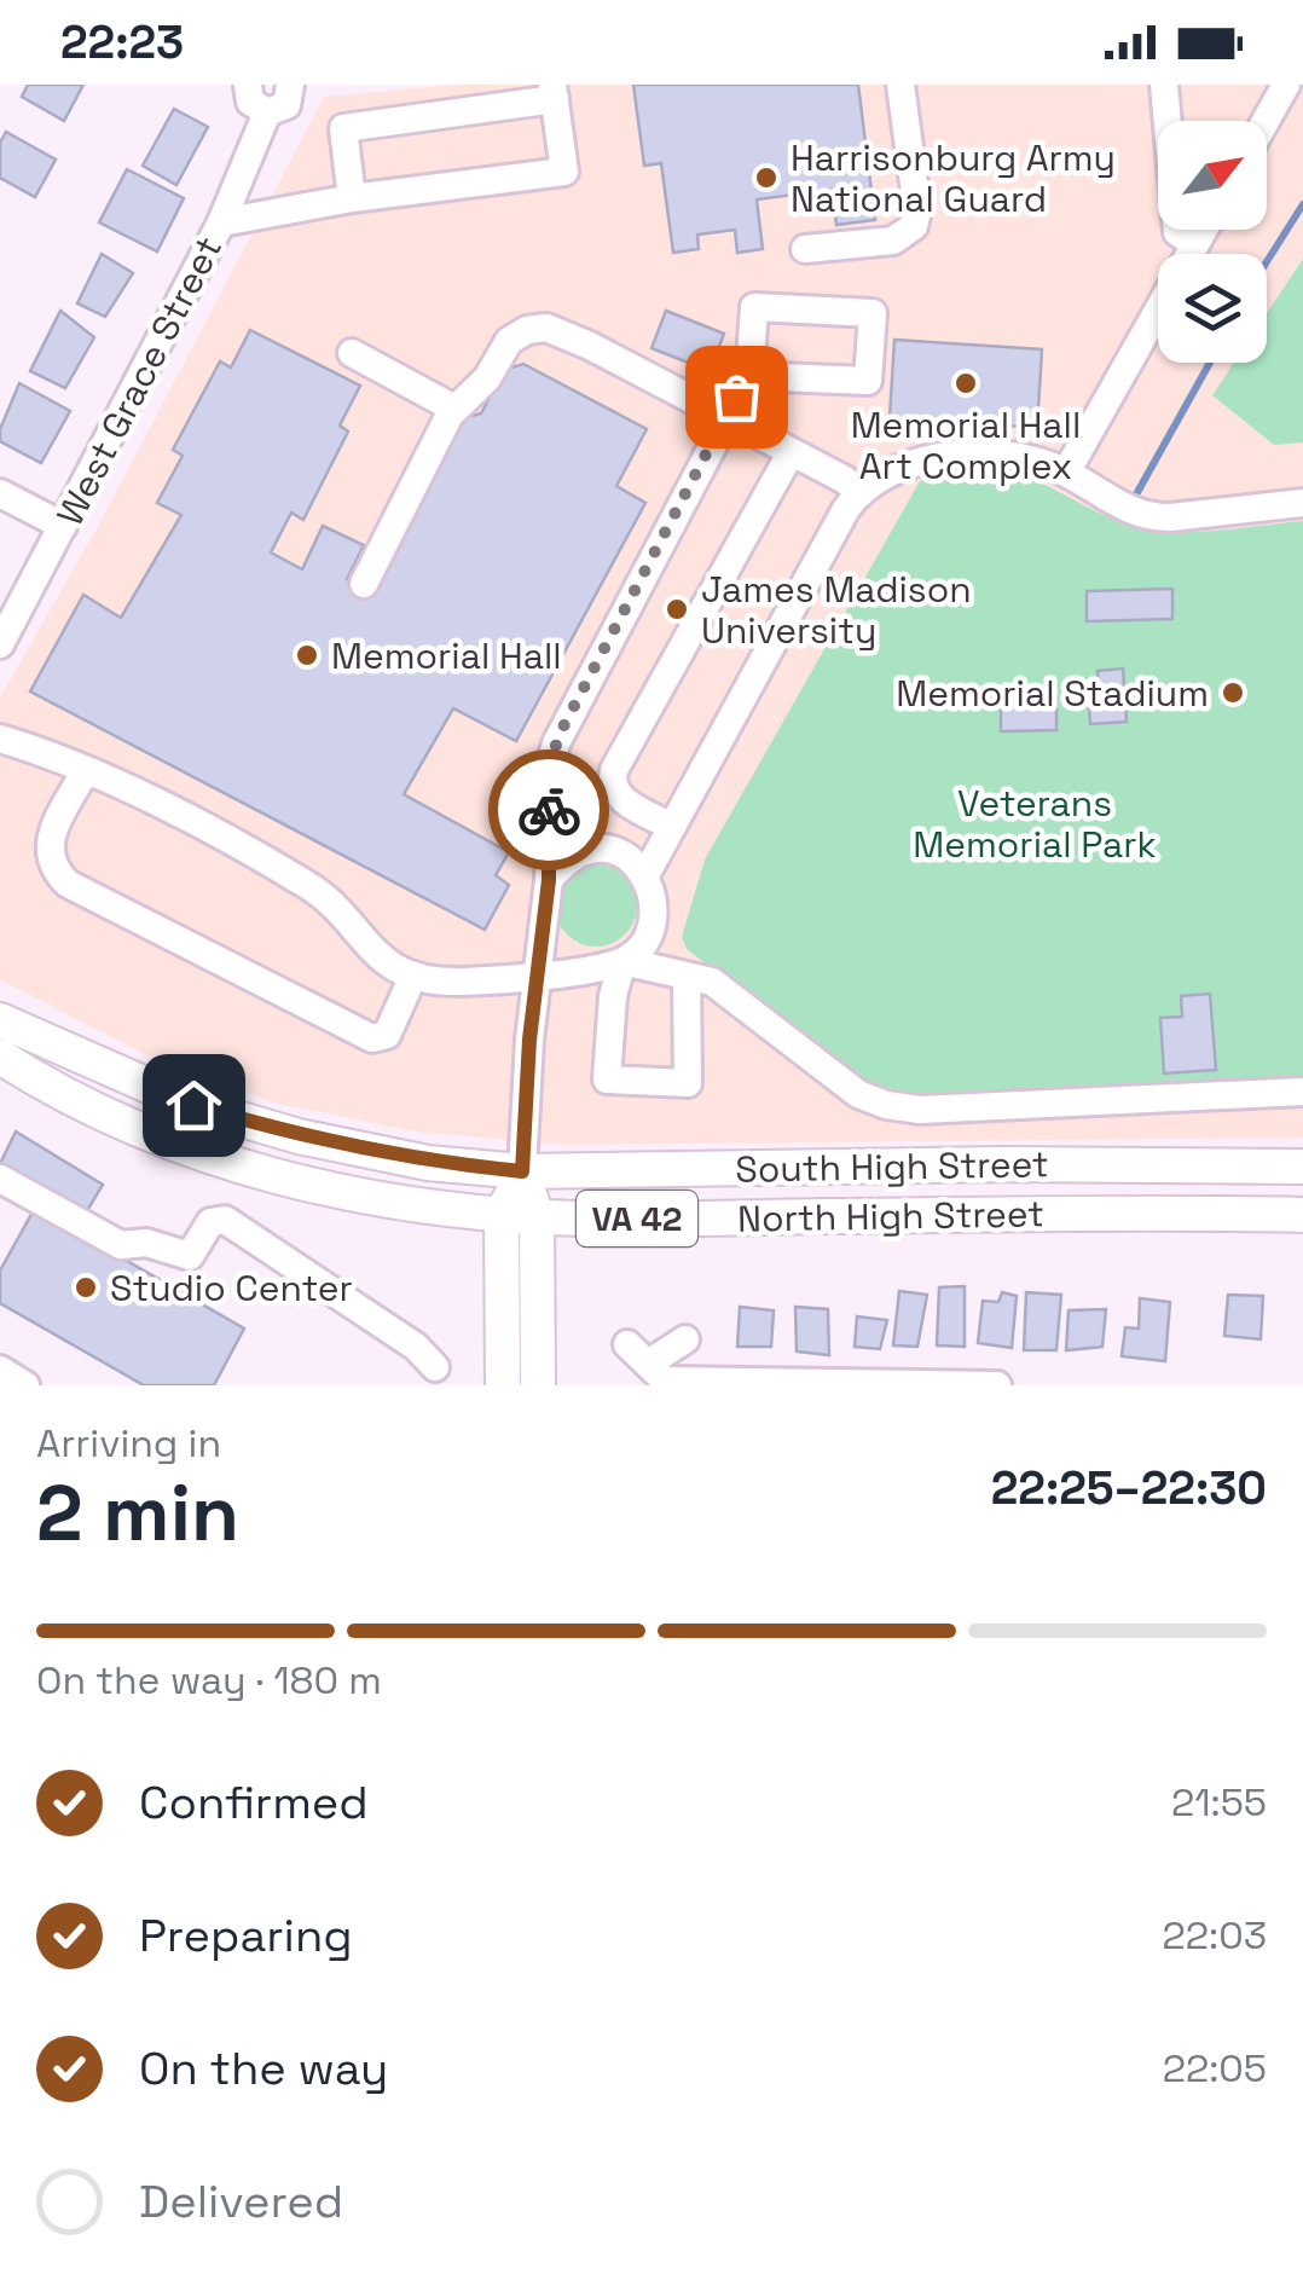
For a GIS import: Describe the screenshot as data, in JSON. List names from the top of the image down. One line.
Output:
{"streets":{"main road":["South High Street","North High Street","VA 42"],"street":["West Grace Street"]},"parks":["Veterans Memorial Park"],"places":["Harrisonburg Army National Guard","Memorial Hall Art Complex","James Madison University","Memorial Hall","Memorial Stadium","Studio Center"],"north":"top right","page":{"status":"22:23","heading":["2 min","Arriving in","22:25–22:30"],"bar":"On the way · 180 m","list":[["Confirmed","21:55"],["Preparing","22:03"],["On the way","22:05"],"Delivered"]}}
